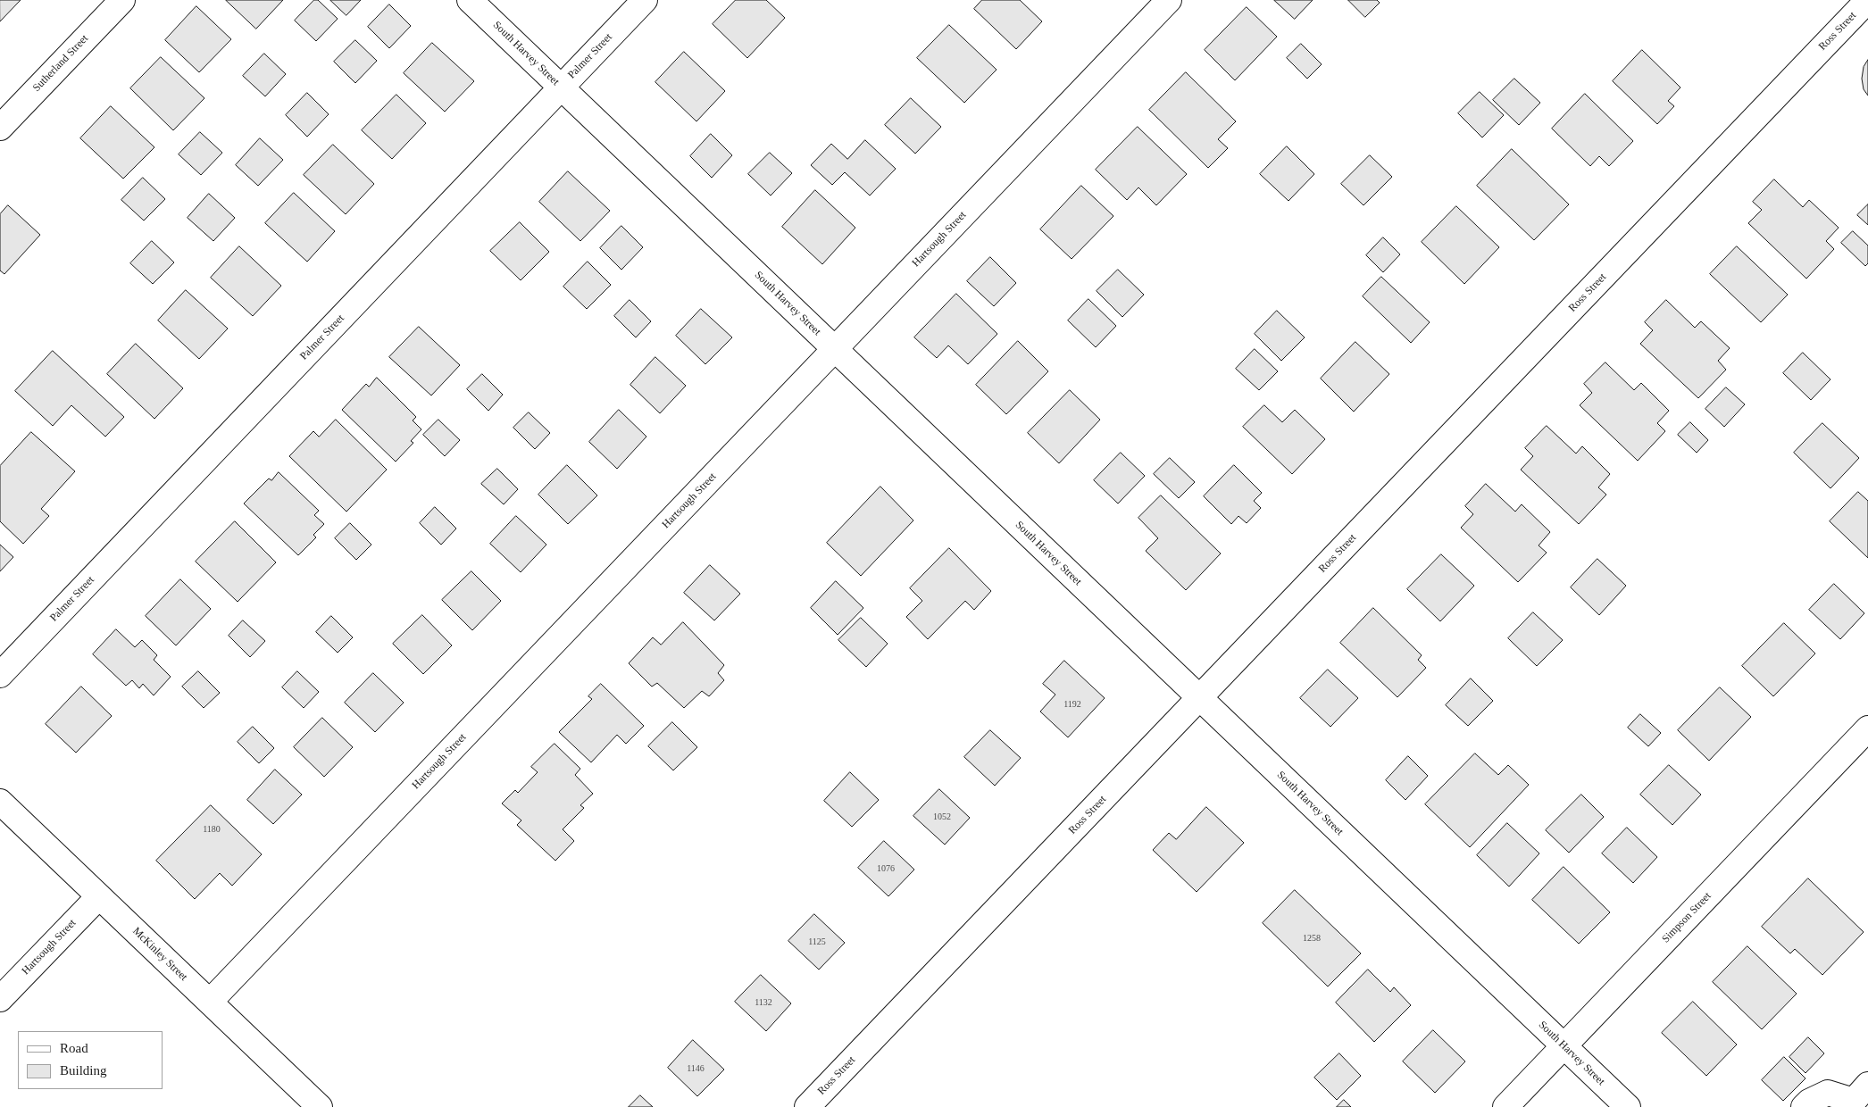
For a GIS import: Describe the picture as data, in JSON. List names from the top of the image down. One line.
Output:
{"streets":{"street":["Ross Street","South Harvey Street","Palmer Street","Sutherland Street","Hartsough Street","Simpson Street","McKinley Street"]},"crossings":[["Ross Street","South Harvey Street"],["South Harvey Street","Palmer Street"],["South Harvey Street","Hartsough Street"],["South Harvey Street","Simpson Street"],["Hartsough Street","McKinley Street"]],"house_numbers":["1192","1052","1180","1076","1258","1125","1132","1146"],"legend":["Road","Building"]}
